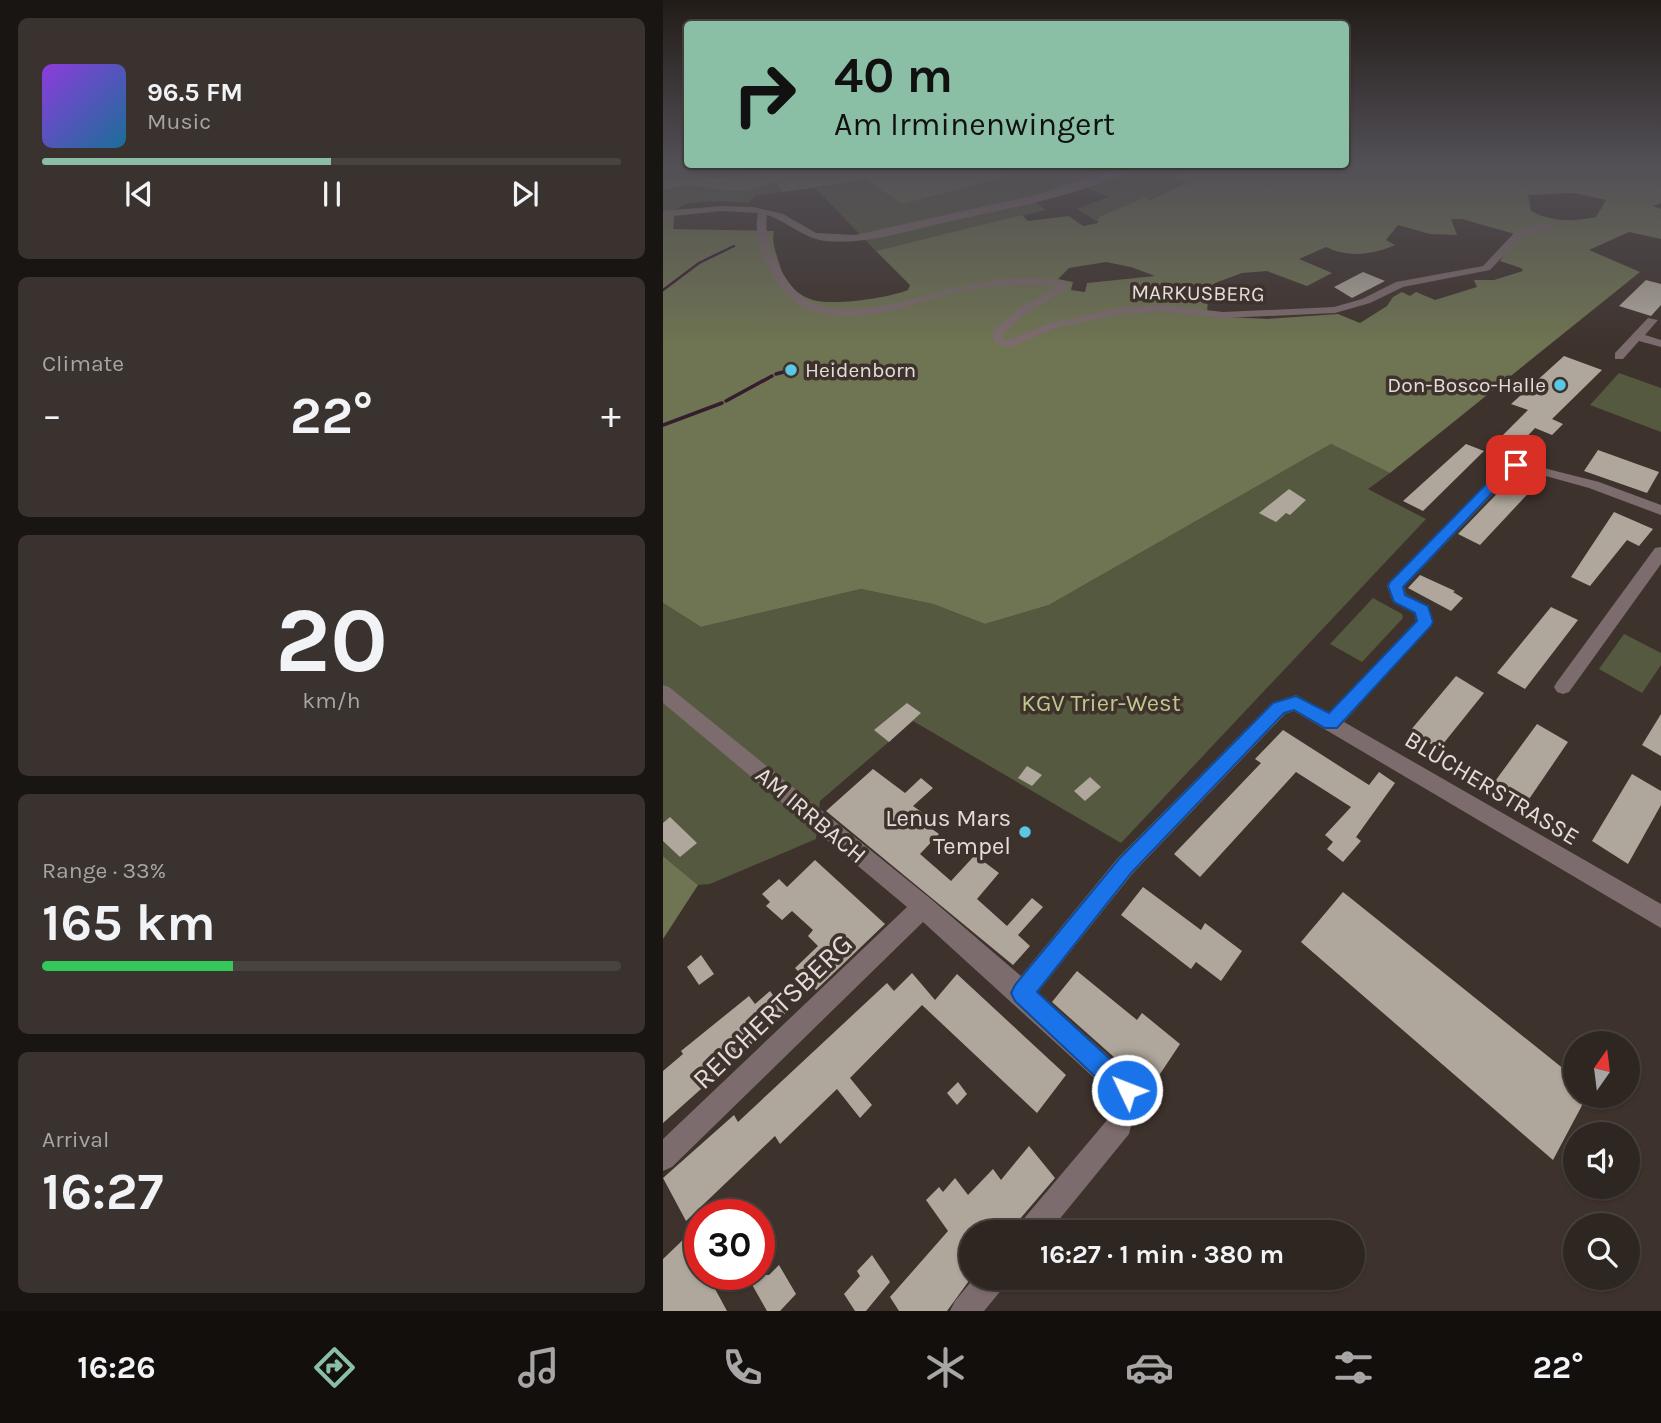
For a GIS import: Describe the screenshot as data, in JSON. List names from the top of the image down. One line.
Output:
{"streets":{"street":["MARKUSBERG","BLÜCHERSTRASSE","AM IRRBACH","REICHERTSBERG"]},"crossings":[["BLÜCHERSTRASSE","AM IRRBACH"],["AM IRRBACH","REICHERTSBERG"]],"parks":["KGV Trier-West"],"places":["Heidenborn","Don-Bosco-Halle","Lenus Mars Tempel"],"north":"top","page":{"turn":["40 m","Am Irminenwingert"],"song":["96.5 FM","Music"],"tile":["Climate",["20","km/h"],["Range · 33%","165 km"],["Arrival","16:27"]],"heat":["−","22°","+"],"limit":"30","trip":"16:27 · 1 min · 380 m","tabs":["16:26","22°"]}}
